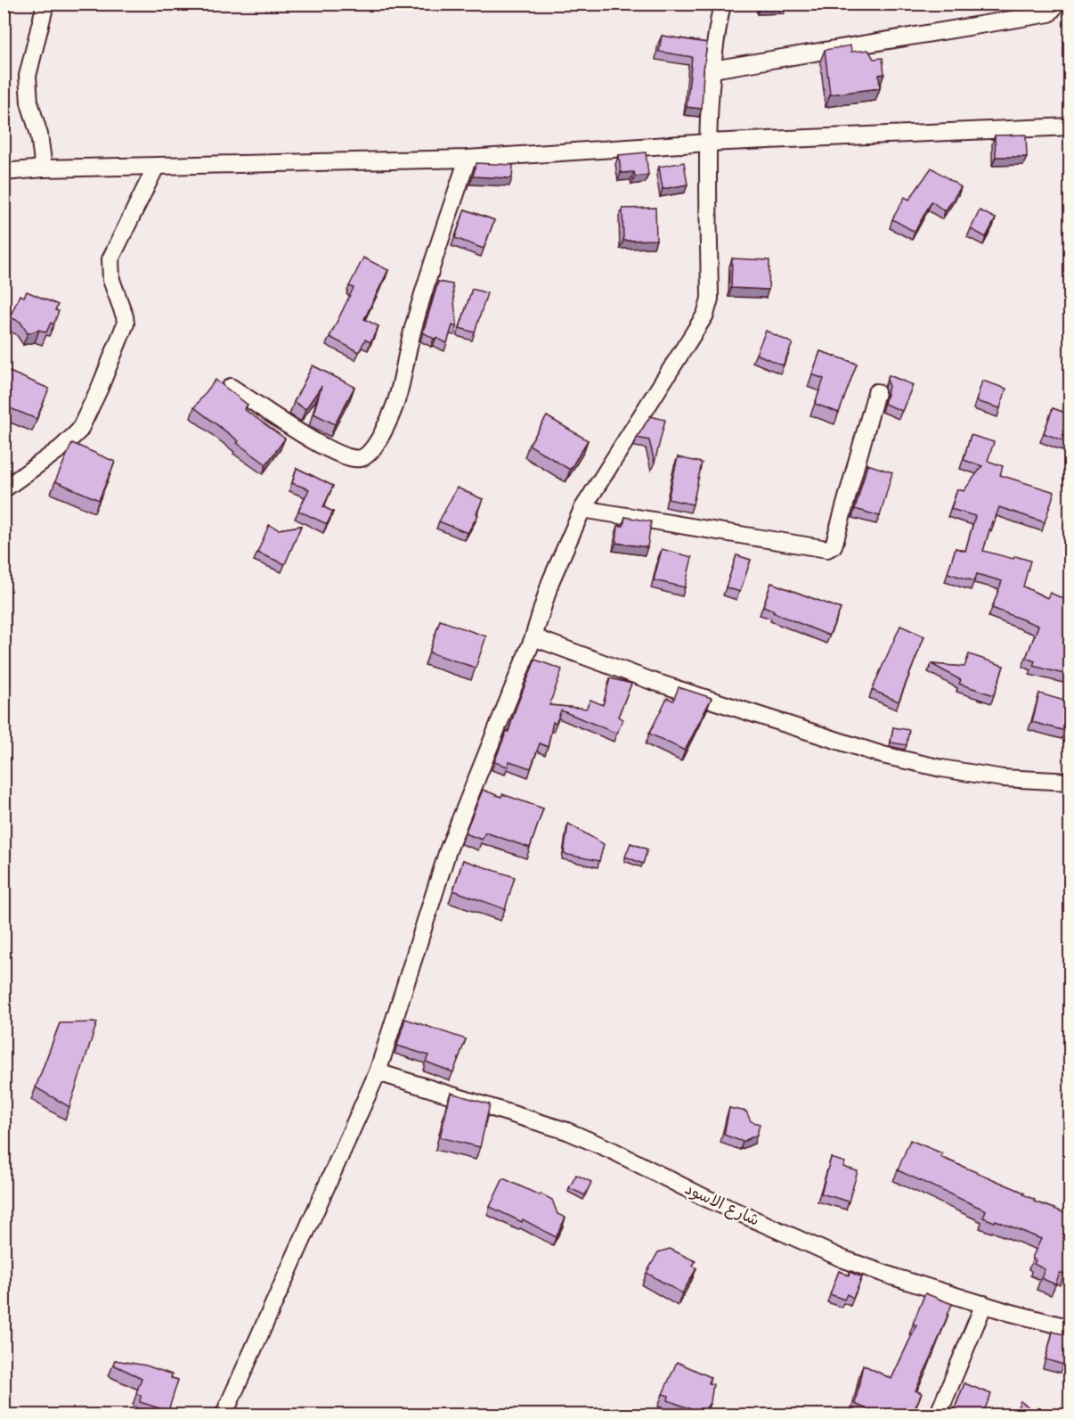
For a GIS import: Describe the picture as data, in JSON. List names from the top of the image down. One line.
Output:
{"streets":{"street":["شارع الاسود"]}}
